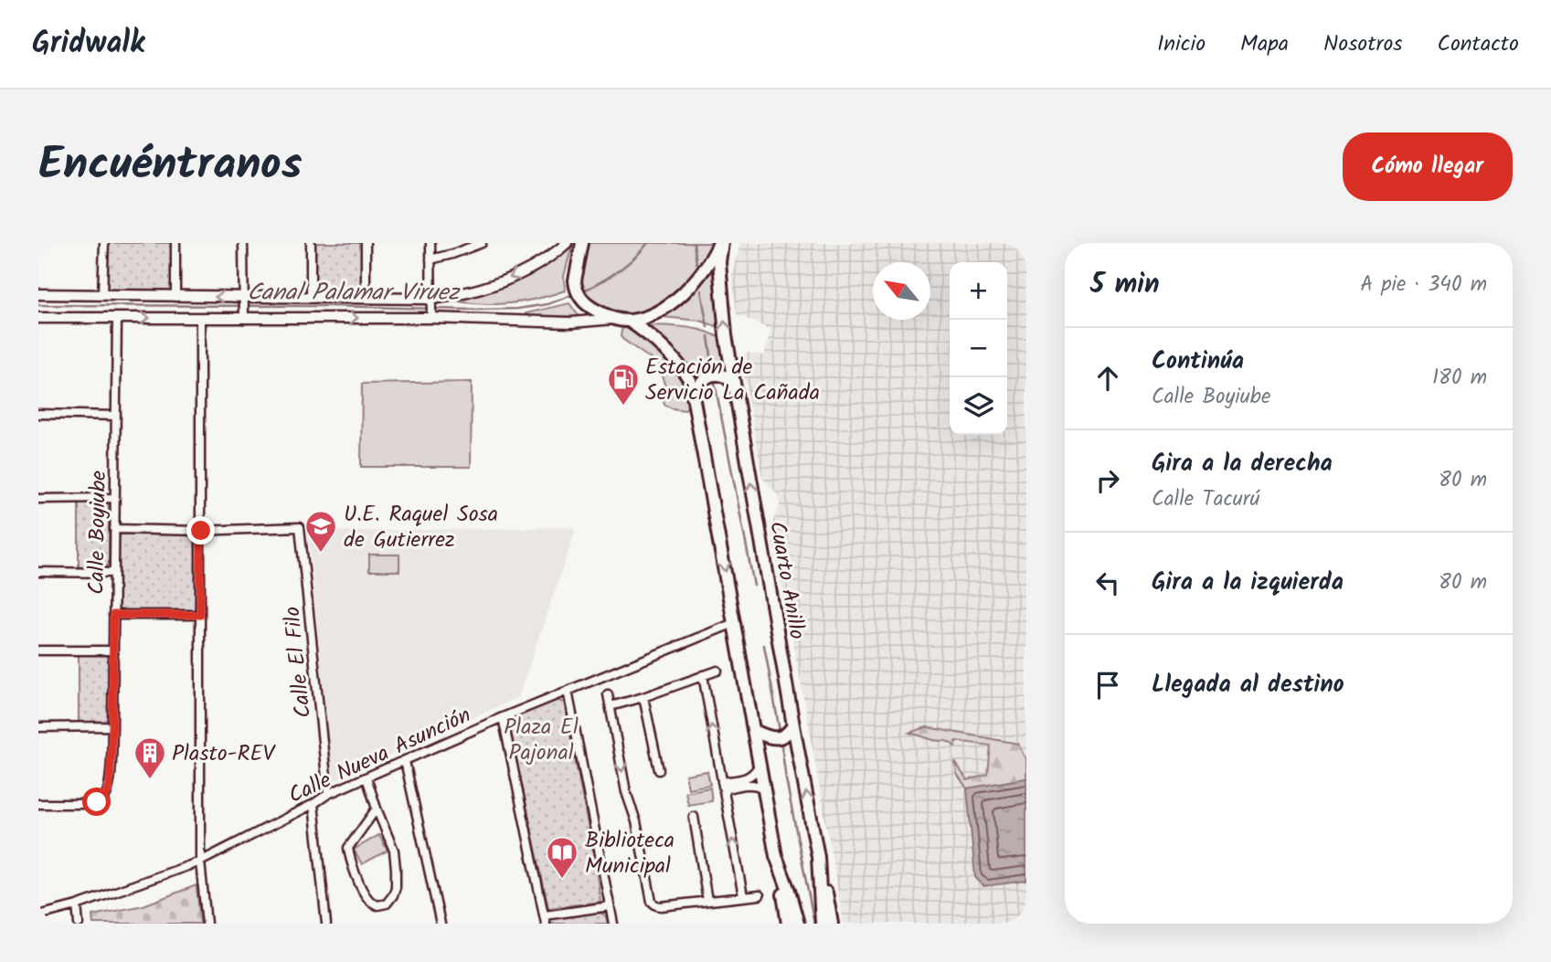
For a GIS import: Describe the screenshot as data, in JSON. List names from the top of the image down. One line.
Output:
{"streets":{"highway":["Cuarto Anillo"],"street":["Calle Boyiube","Calle El Filo","Calle Nueva Asunción"]},"crossings":[["Calle El Filo","Calle Nueva Asunción"]],"water":["Canal Palamar Viruez"],"parks":["Plaza El Pajonal"],"places":{"fuel station":["Estación de Servicio La Cañada"],"school or university":["U.E. Raquel Sosa de Gutierrez"],"building":["Plasto-REV"],"library":["Biblioteca Municipal"]},"north":"top left","page":{"header":"Gridwalk","nav":["Inicio","Mapa","Nosotros","Contacto"],"title":"Encuéntranos","buttons":"Cómo llegar","heading":["5 min","A pie · 340 m"],"map_buttons":["+","−"],"list":[["Continúa","Calle Boyiube","180 m"],["Gira a la derecha","Calle Tacurú","80 m"],["Gira a la izquierda","80 m"],"Llegada al destino"]}}
